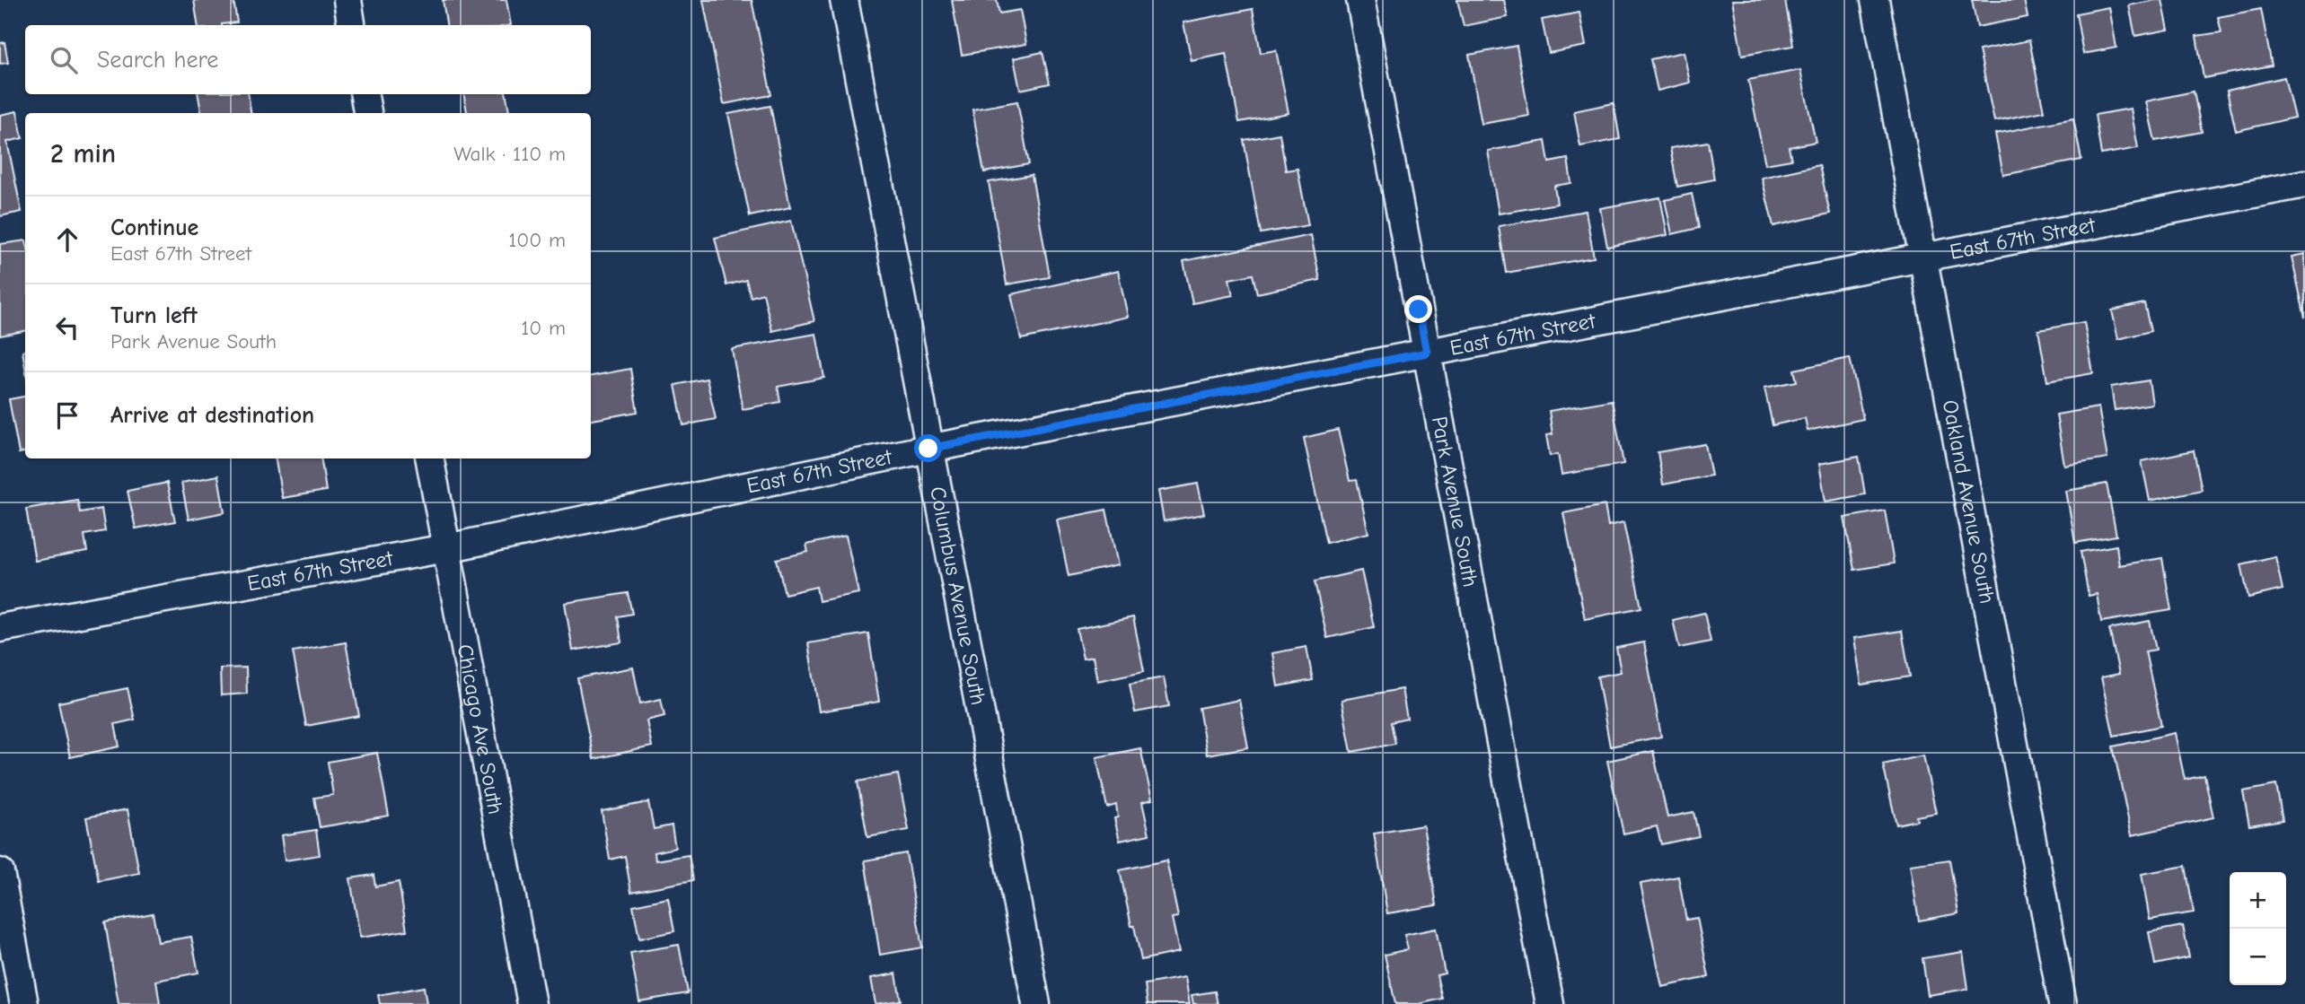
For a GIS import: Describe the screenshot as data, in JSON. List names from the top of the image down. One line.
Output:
{"streets":{"street":["East 67th Street","Oakland Avenue South","Park Avenue South","Columbus Avenue South","Chicago Ave South"]},"crossings":[["East 67th Street","Oakland Avenue South"],["East 67th Street","Park Avenue South"],["East 67th Street","Columbus Avenue South"],["East 67th Street","Chicago Ave South"]],"page":{"search":"Search here","heading":["2 min","Walk · 110 m"],"list":[["Continue","East 67th Street","100 m"],["Turn left","Park Avenue South","10 m"],"Arrive at destination"],"map_buttons":["+","−"]}}
